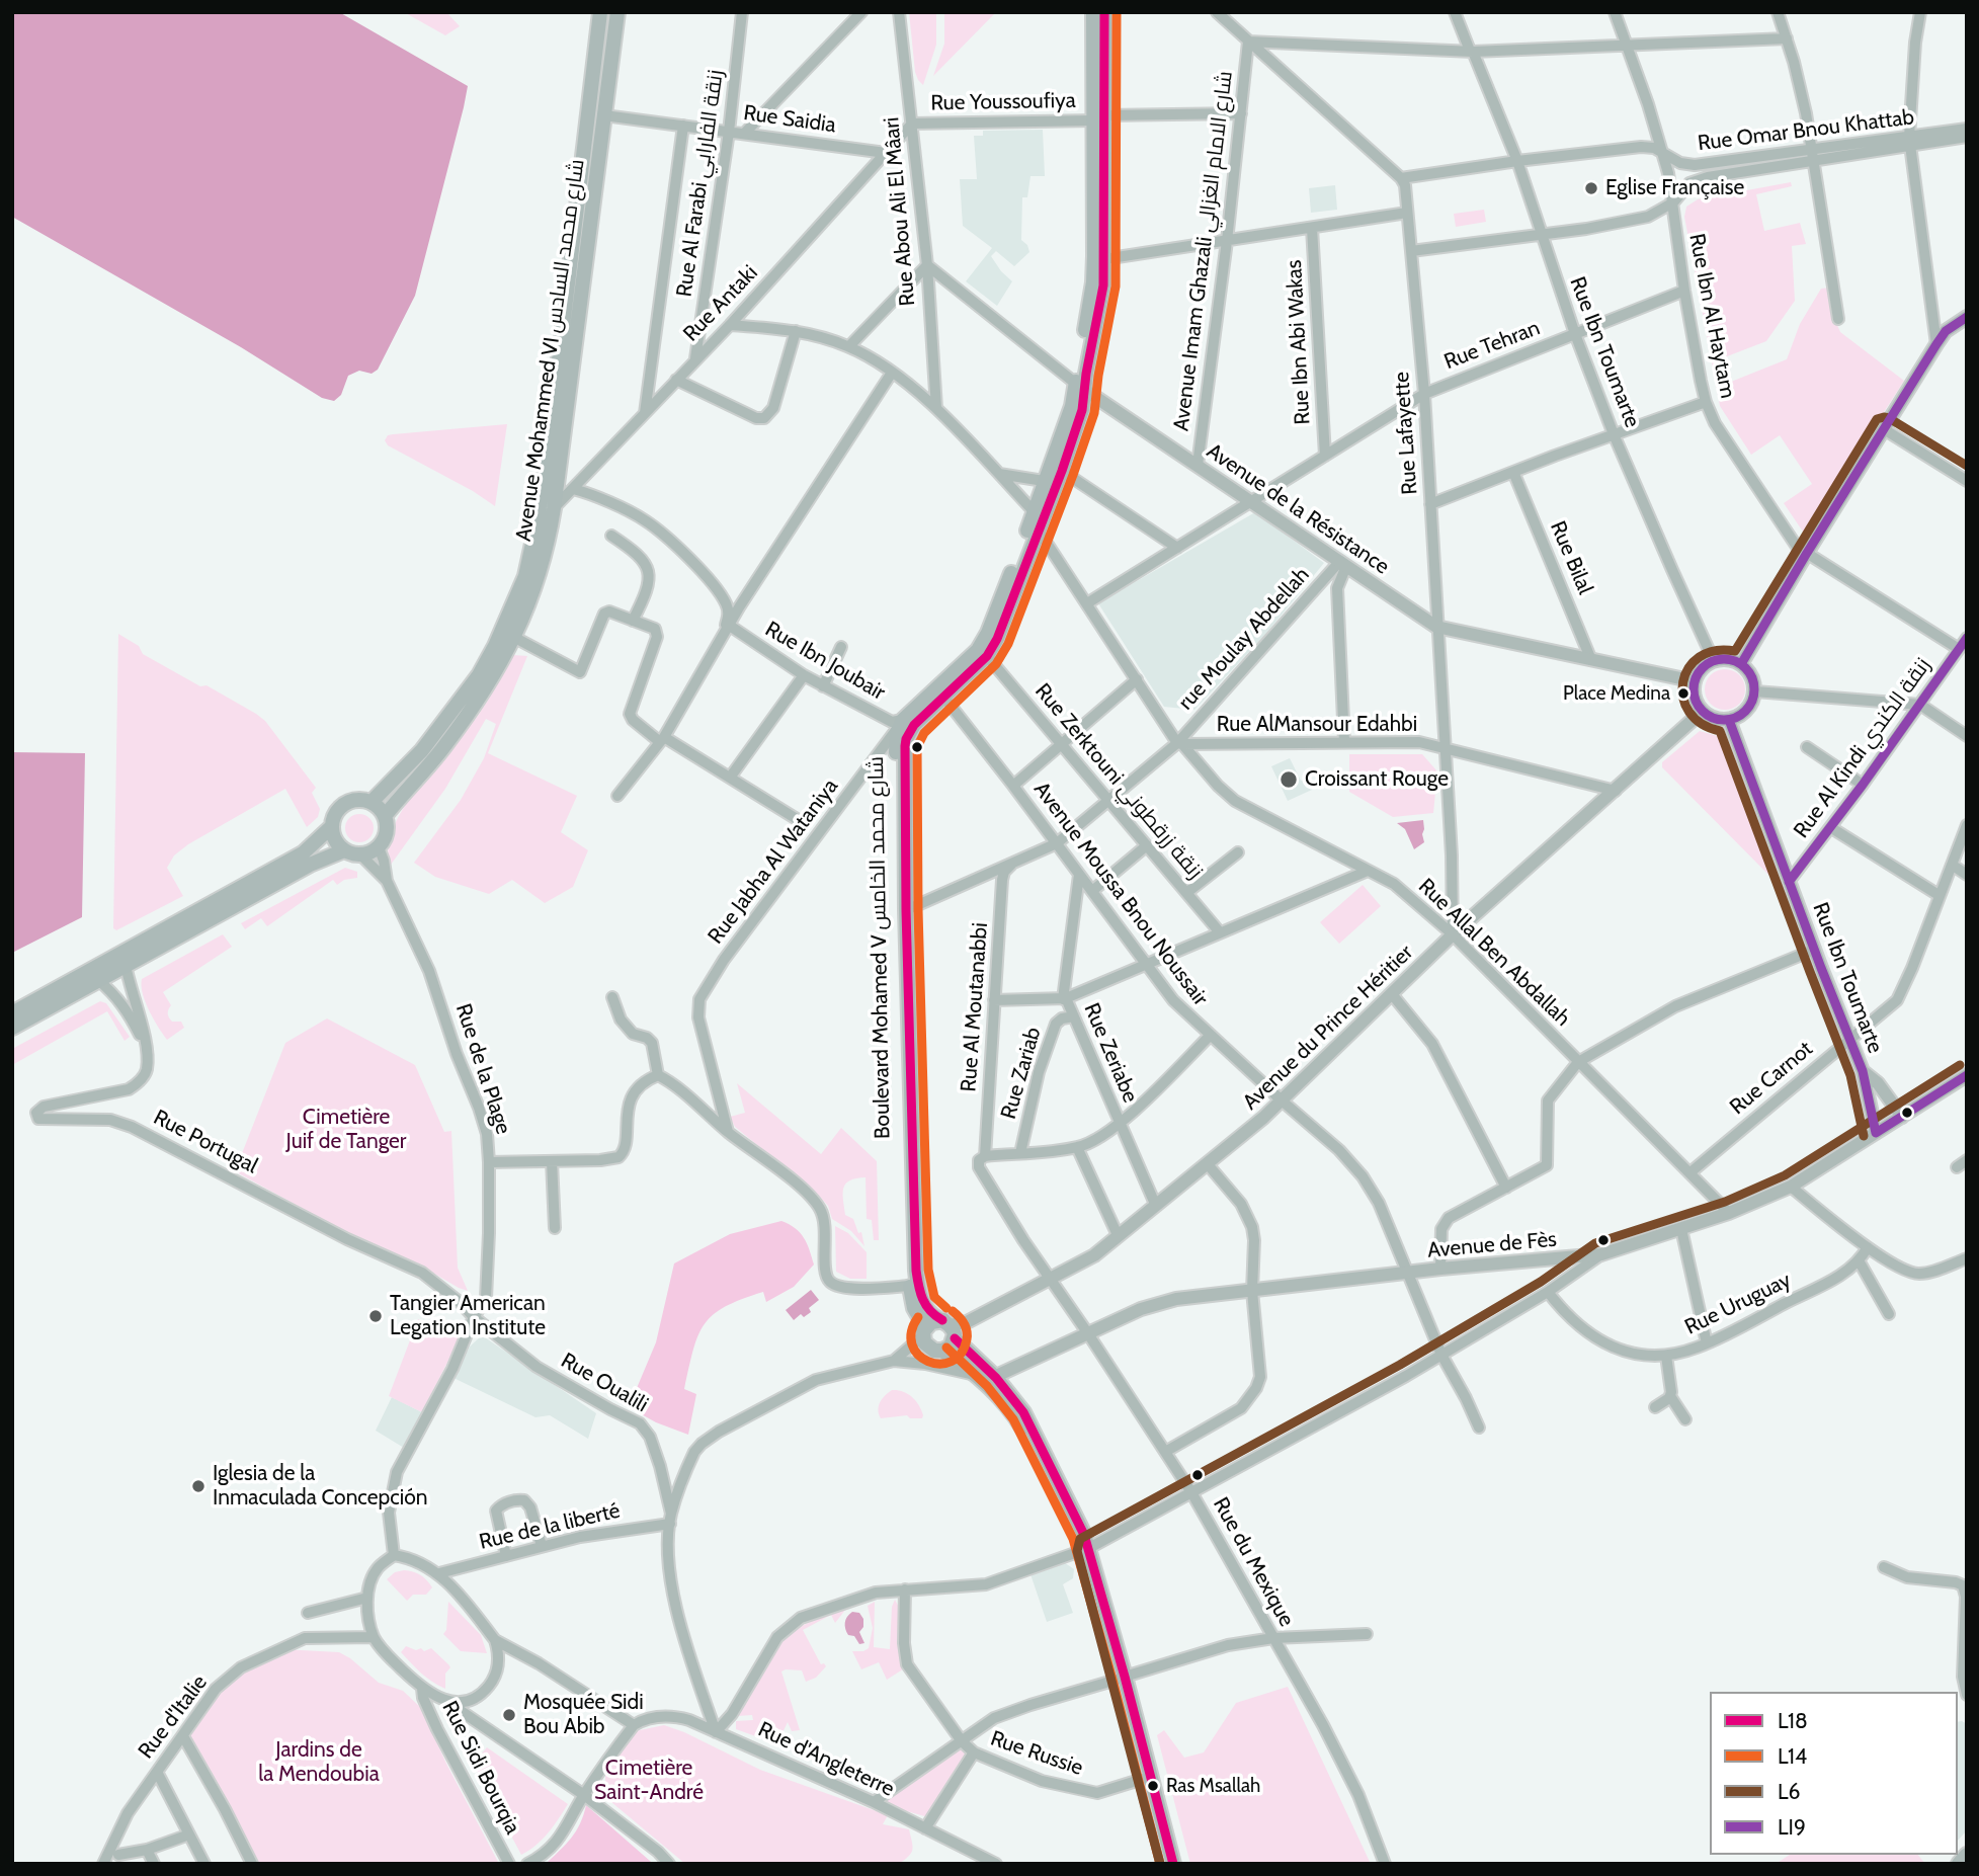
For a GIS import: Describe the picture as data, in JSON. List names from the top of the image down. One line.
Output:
{"streets":{"main road":["Avenue Mohammed VI شارع محمد السادس","Boulevard Mohamed V شارع محمد الخامس"],"street":["Rue Youssoufiya","Rue Saidia","Rue Omar Bnou Khattab","Rue Al Farabi زنقة الفارابي","Rue Abou Ali El Mâari","Avenue Imam Ghazali شارع الامام الغزالي","Rue Antaki","Rue Ibn Al Haytam","Rue Ibn Abi Wakas","Rue Tehran","Rue Ibn Toumarte","Rue Lafayette","Avenue de la Résistance","Rue Bilal","rue Moulay Abdellah","Rue Ibn Joubair","Rue AlMansour Edahbi","Rue Al Kindi زنقة الكندي","Rue Zerktouni زنقة زرقطوني","Rue Jabha Al Wataniya","Avenue Moussa Bnou Noussair","Rue Allal Ben Abdallah","Rue Al Moutanabbi","Avenue du Prince Héritier","Rue Zeriabe","Rue de la Plage","Rue Zariab","Rue Carnot","Rue Portugal","Avenue de Fès","Rue Uruguay","Rue Oualili","Rue de la liberté","Rue du Mexique","Rue d'Italie","Rue Russie","Rue d'Angleterre","Rue Sidi Bourqia"]},"crossings":[["Rue Youssoufiya","Rue Abou Ali El Mâari"],["Rue Youssoufiya","Avenue Imam Ghazali شارع الامام الغزالي"],["Rue Youssoufiya","Rue Antaki"],["Rue Saidia","Rue Al Farabi زنقة الفارابي"],["Rue Saidia","Rue Antaki"],["Rue Saidia","Avenue Mohammed VI شارع محمد السادس"],["Rue Omar Bnou Khattab","Rue Ibn Al Haytam"],["Rue Omar Bnou Khattab","Rue Ibn Toumarte"],["Rue Omar Bnou Khattab","Rue Lafayette"],["Rue Al Farabi زنقة الفارابي","Rue Antaki"],["Rue Abou Ali El Mâari","Rue Antaki"],["Rue Abou Ali El Mâari","Avenue de la Résistance"],["Rue Abou Ali El Mâari","Rue Allal Ben Abdallah"],["Avenue Imam Ghazali شارع الامام الغزالي","Avenue de la Résistance"],["Rue Antaki","Avenue Mohammed VI شارع محمد السادس"],["Rue Antaki","Rue Allal Ben Abdallah"],["Rue Ibn Al Haytam","Rue Tehran"],["Rue Ibn Al Haytam","Rue Al Kindi زنقة الكندي"],["Rue Ibn Abi Wakas","Rue Tehran"],["Rue Tehran","Rue Ibn Toumarte"],["Rue Tehran","Rue Lafayette"],["Rue Tehran","Avenue de la Résistance"],["Rue Tehran","Rue Allal Ben Abdallah"],["Rue Ibn Toumarte","Avenue de la Résistance"],["Rue Ibn Toumarte","Rue Al Kindi زنقة الكندي"],["Rue Ibn Toumarte","Avenue du Prince Héritier"],["Rue Ibn Toumarte","Rue Carnot"],["Rue Ibn Toumarte","Avenue de Fès"],["Rue Lafayette","Avenue de la Résistance"],["Rue Lafayette","Rue AlMansour Edahbi"],["Rue Lafayette","Rue Allal Ben Abdallah"],["Rue Lafayette","Avenue du Prince Héritier"],["Avenue de la Résistance","Rue Bilal"],["Avenue de la Résistance","rue Moulay Abdellah"],["Avenue de la Résistance","Avenue du Prince Héritier"],["rue Moulay Abdellah","Rue AlMansour Edahbi"],["rue Moulay Abdellah","Rue Zerktouni زنقة زرقطوني"],["rue Moulay Abdellah","Avenue Moussa Bnou Noussair"],["rue Moulay Abdellah","Rue Allal Ben Abdallah"],["rue Moulay Abdellah","Rue Al Moutanabbi"],["Rue Ibn Joubair","Rue Jabha Al Wataniya"],["Rue Ibn Joubair","Boulevard Mohamed V شارع محمد الخامس"],["Rue AlMansour Edahbi","Rue Allal Ben Abdallah"],["Rue AlMansour Edahbi","Avenue du Prince Héritier"],["Rue Jabha Al Wataniya","Boulevard Mohamed V شارع محمد الخامس"],["Avenue Moussa Bnou Noussair","Avenue du Prince Héritier"],["Avenue Moussa Bnou Noussair","Rue Zeriabe"],["Avenue Moussa Bnou Noussair","Avenue de Fès"],["Rue Allal Ben Abdallah","Avenue du Prince Héritier"],["Rue Allal Ben Abdallah","Rue Carnot"],["Rue Allal Ben Abdallah","Avenue de Fès"],["Rue Al Moutanabbi","Rue du Mexique"],["Avenue du Prince Héritier","Rue Zeriabe"],["Avenue du Prince Héritier","Rue du Mexique"],["Rue Zeriabe","Rue Zariab"],["Rue de la Plage","Rue Portugal"],["Rue de la Plage","Rue Oualili"],["Rue de la Plage","Rue de la liberté"],["Rue de la Plage","Rue d'Italie"],["Rue de la Plage","Rue Sidi Bourqia"],["Rue Portugal","Rue Oualili"],["Avenue de Fès","Rue du Mexique"],["Rue Oualili","Rue de la liberté"],["Rue de la liberté","Rue d'Italie"],["Rue de la liberté","Rue Sidi Bourqia"],["Rue d'Italie","Rue Sidi Bourqia"]],"parks":["Cimetière Juif de Tanger","Jardins de la Mendoubia","Cimetière Saint-André"],"places":["Eglise Française","Place Medina","Croissant Rouge","Tangier American Legation Institute","Iglesia de la Inmaculada Concepción","Mosquée Sidi Bou Abib","Ras Msallah"],"lines":["transit line L18","transit line L14","transit line LI9","transit line L6"],"legend":["L18","L14","L6","LI9"]}
